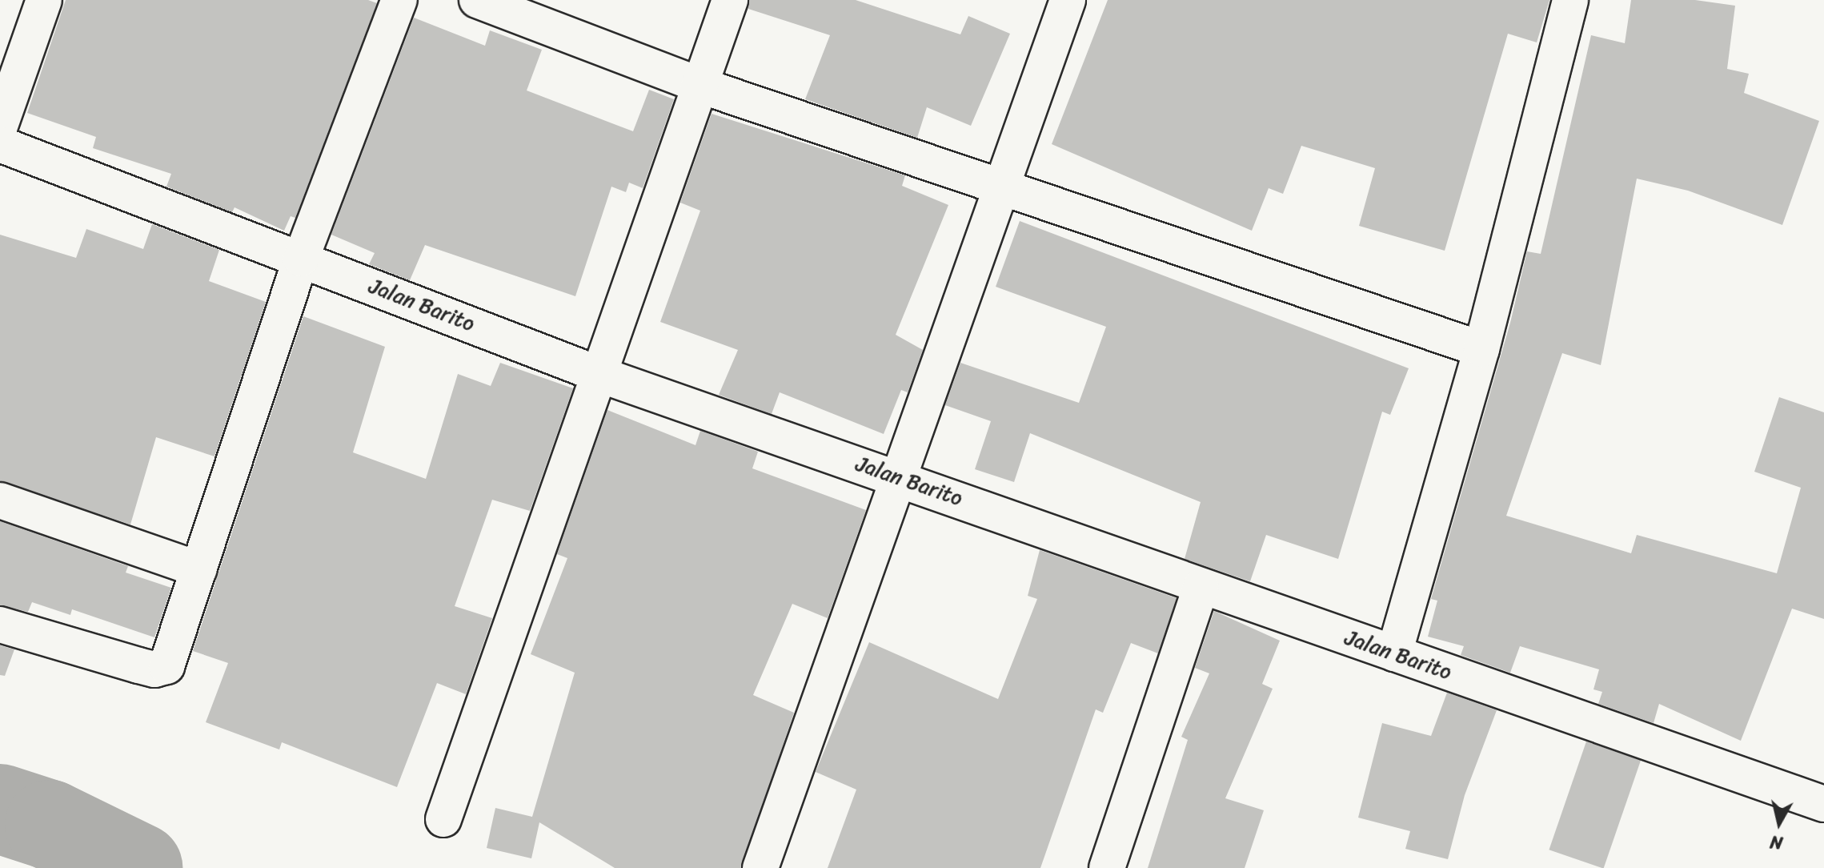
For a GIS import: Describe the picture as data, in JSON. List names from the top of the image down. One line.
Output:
{"streets":{"street":["Jalan Barito"]},"north":"bottom"}
